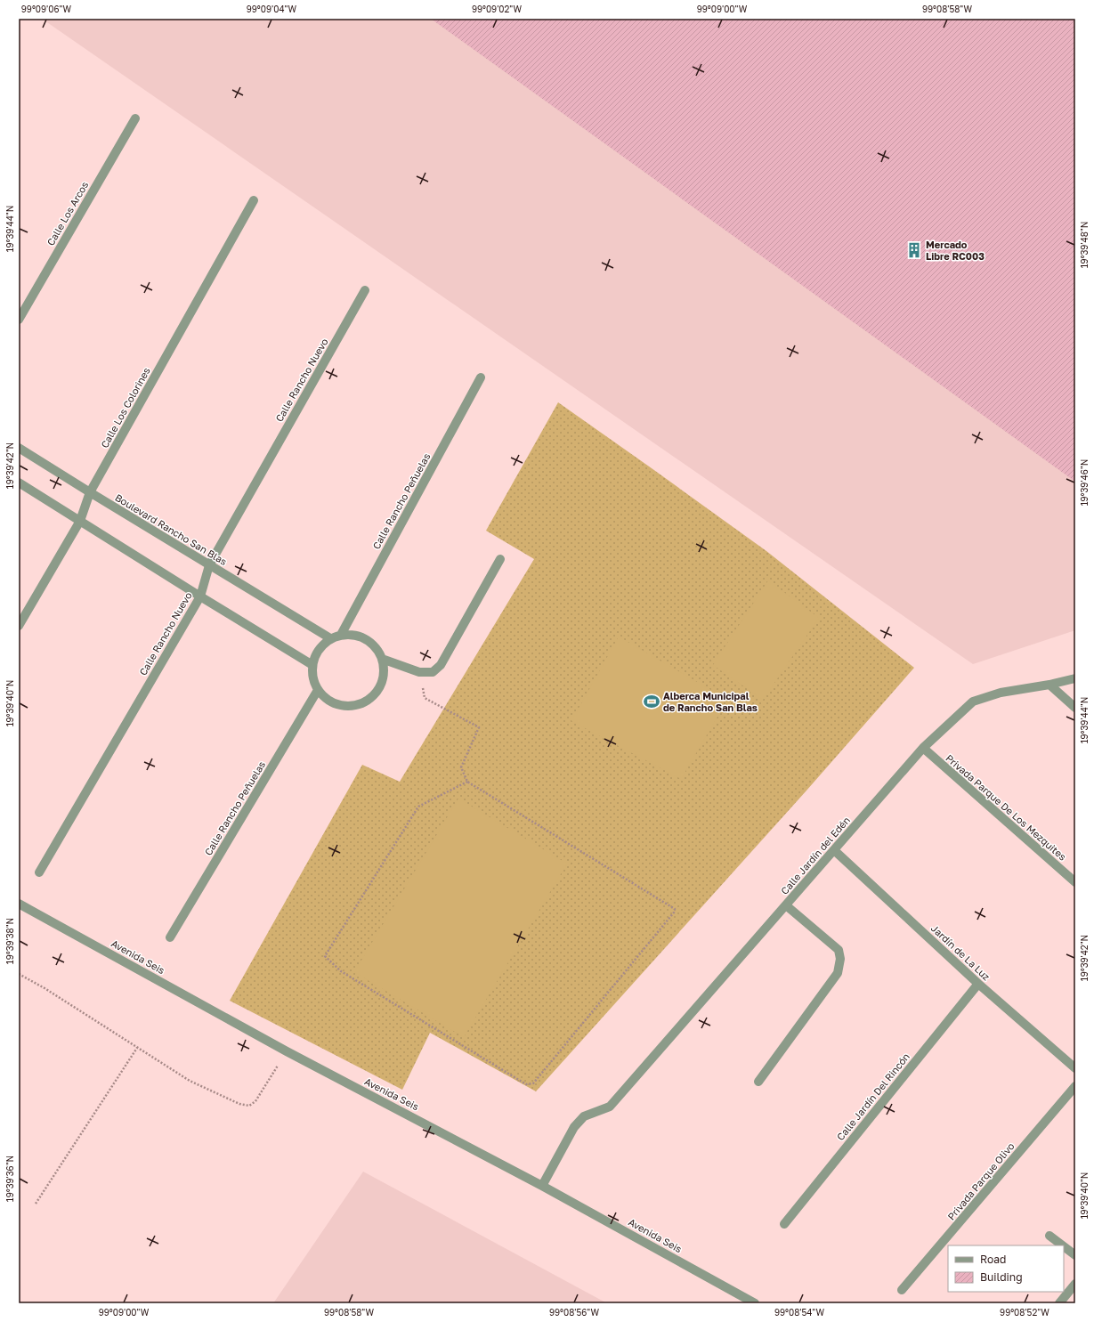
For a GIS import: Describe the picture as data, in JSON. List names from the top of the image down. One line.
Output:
{"streets":{"street":["Calle Los Arcos","Calle Rancho Nuevo","Calle Los Colorines","Calle Rancho Peñuelas","Boulevard Rancho San Blas","Privada Parque De Los Mezquites","Calle Jardín del Edén","Jardín de La Luz","Avenida Seis","Calle Jardín Del Rincón","Privada Parque Olivo"]},"crossings":[["Calle Rancho Nuevo","Boulevard Rancho San Blas"],["Calle Los Colorines","Boulevard Rancho San Blas"],["Calle Rancho Peñuelas","Boulevard Rancho San Blas"],["Privada Parque De Los Mezquites","Calle Jardín del Edén"],["Calle Jardín del Edén","Jardín de La Luz"],["Calle Jardín del Edén","Avenida Seis"],["Jardín de La Luz","Calle Jardín Del Rincón"]],"places":{"building":["Mercado Libre RC003"],"sports":["Alberca Municipal de Rancho San Blas"]},"legend":["Road","Building"],"coordinates":["99°09'06\"W","99°09'04\"W","99°09'02\"W","99°09'00\"W","99°08'58\"W","19°39'44\"N","19°39'48\"N","19°39'42\"N","19°39'46\"N","19°39'40\"N","19°39'38\"N","19°39'36\"N","99°08'56\"W","99°08'54\"W","99°08'52\"W"]}
